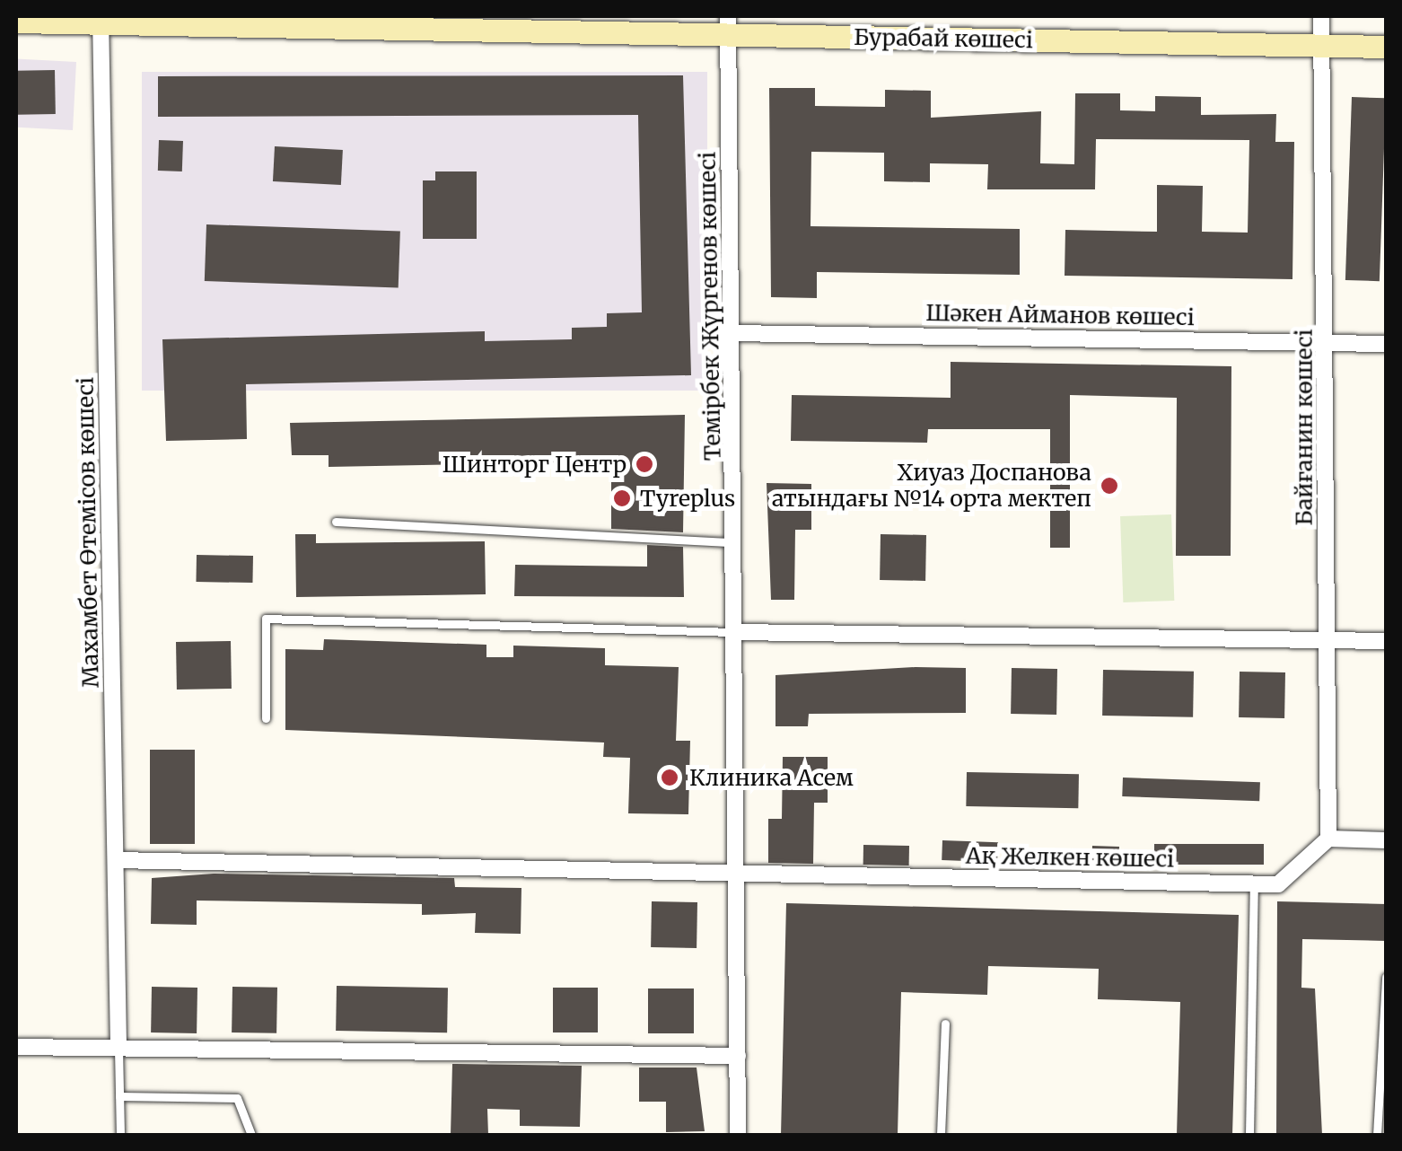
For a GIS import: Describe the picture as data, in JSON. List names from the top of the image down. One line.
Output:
{"streets":{"street":["Бурабай көшесі","Темірбек Жүргенов көшесі","Шәкен Айманов көшесі","Байғанин көшесі","Махамбет Өтемісов көшесі","Ақ Желкен көшесі"]},"crossings":[["Бурабай көшесі","Темірбек Жүргенов көшесі"],["Бурабай көшесі","Байғанин көшесі"],["Бурабай көшесі","Махамбет Өтемісов көшесі"],["Темірбек Жүргенов көшесі","Шәкен Айманов көшесі"],["Темірбек Жүргенов көшесі","Ақ Желкен көшесі"],["Шәкен Айманов көшесі","Байғанин көшесі"],["Байғанин көшесі","Ақ Желкен көшесі"],["Махамбет Өтемісов көшесі","Ақ Желкен көшесі"]],"places":["Шинторг Центр","Хиуаз Доспанова атындағы №14 орта мектеп","Tyreplus","Клиника Асем"]}
